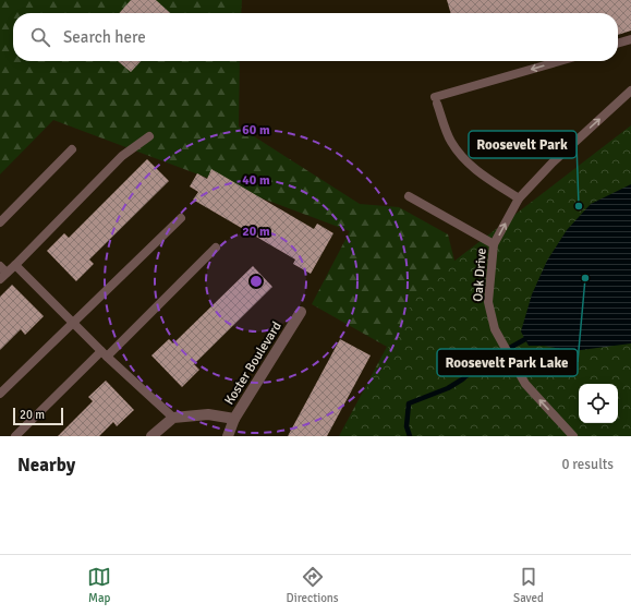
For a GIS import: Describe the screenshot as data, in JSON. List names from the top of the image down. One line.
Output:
{"streets":{"street":["Koster Boulevard"],"lane":["Oak Drive"]},"one_way":["Oak Drive"],"places":["Roosevelt Park","Roosevelt Park Lake"],"scale_bar":"20 m","page":{"search":"Search here","scale":"20 m","heading":["Nearby","0 results"],"nav":["Map","Directions","Saved"]},"rings":["60 m","40 m","20 m"]}
